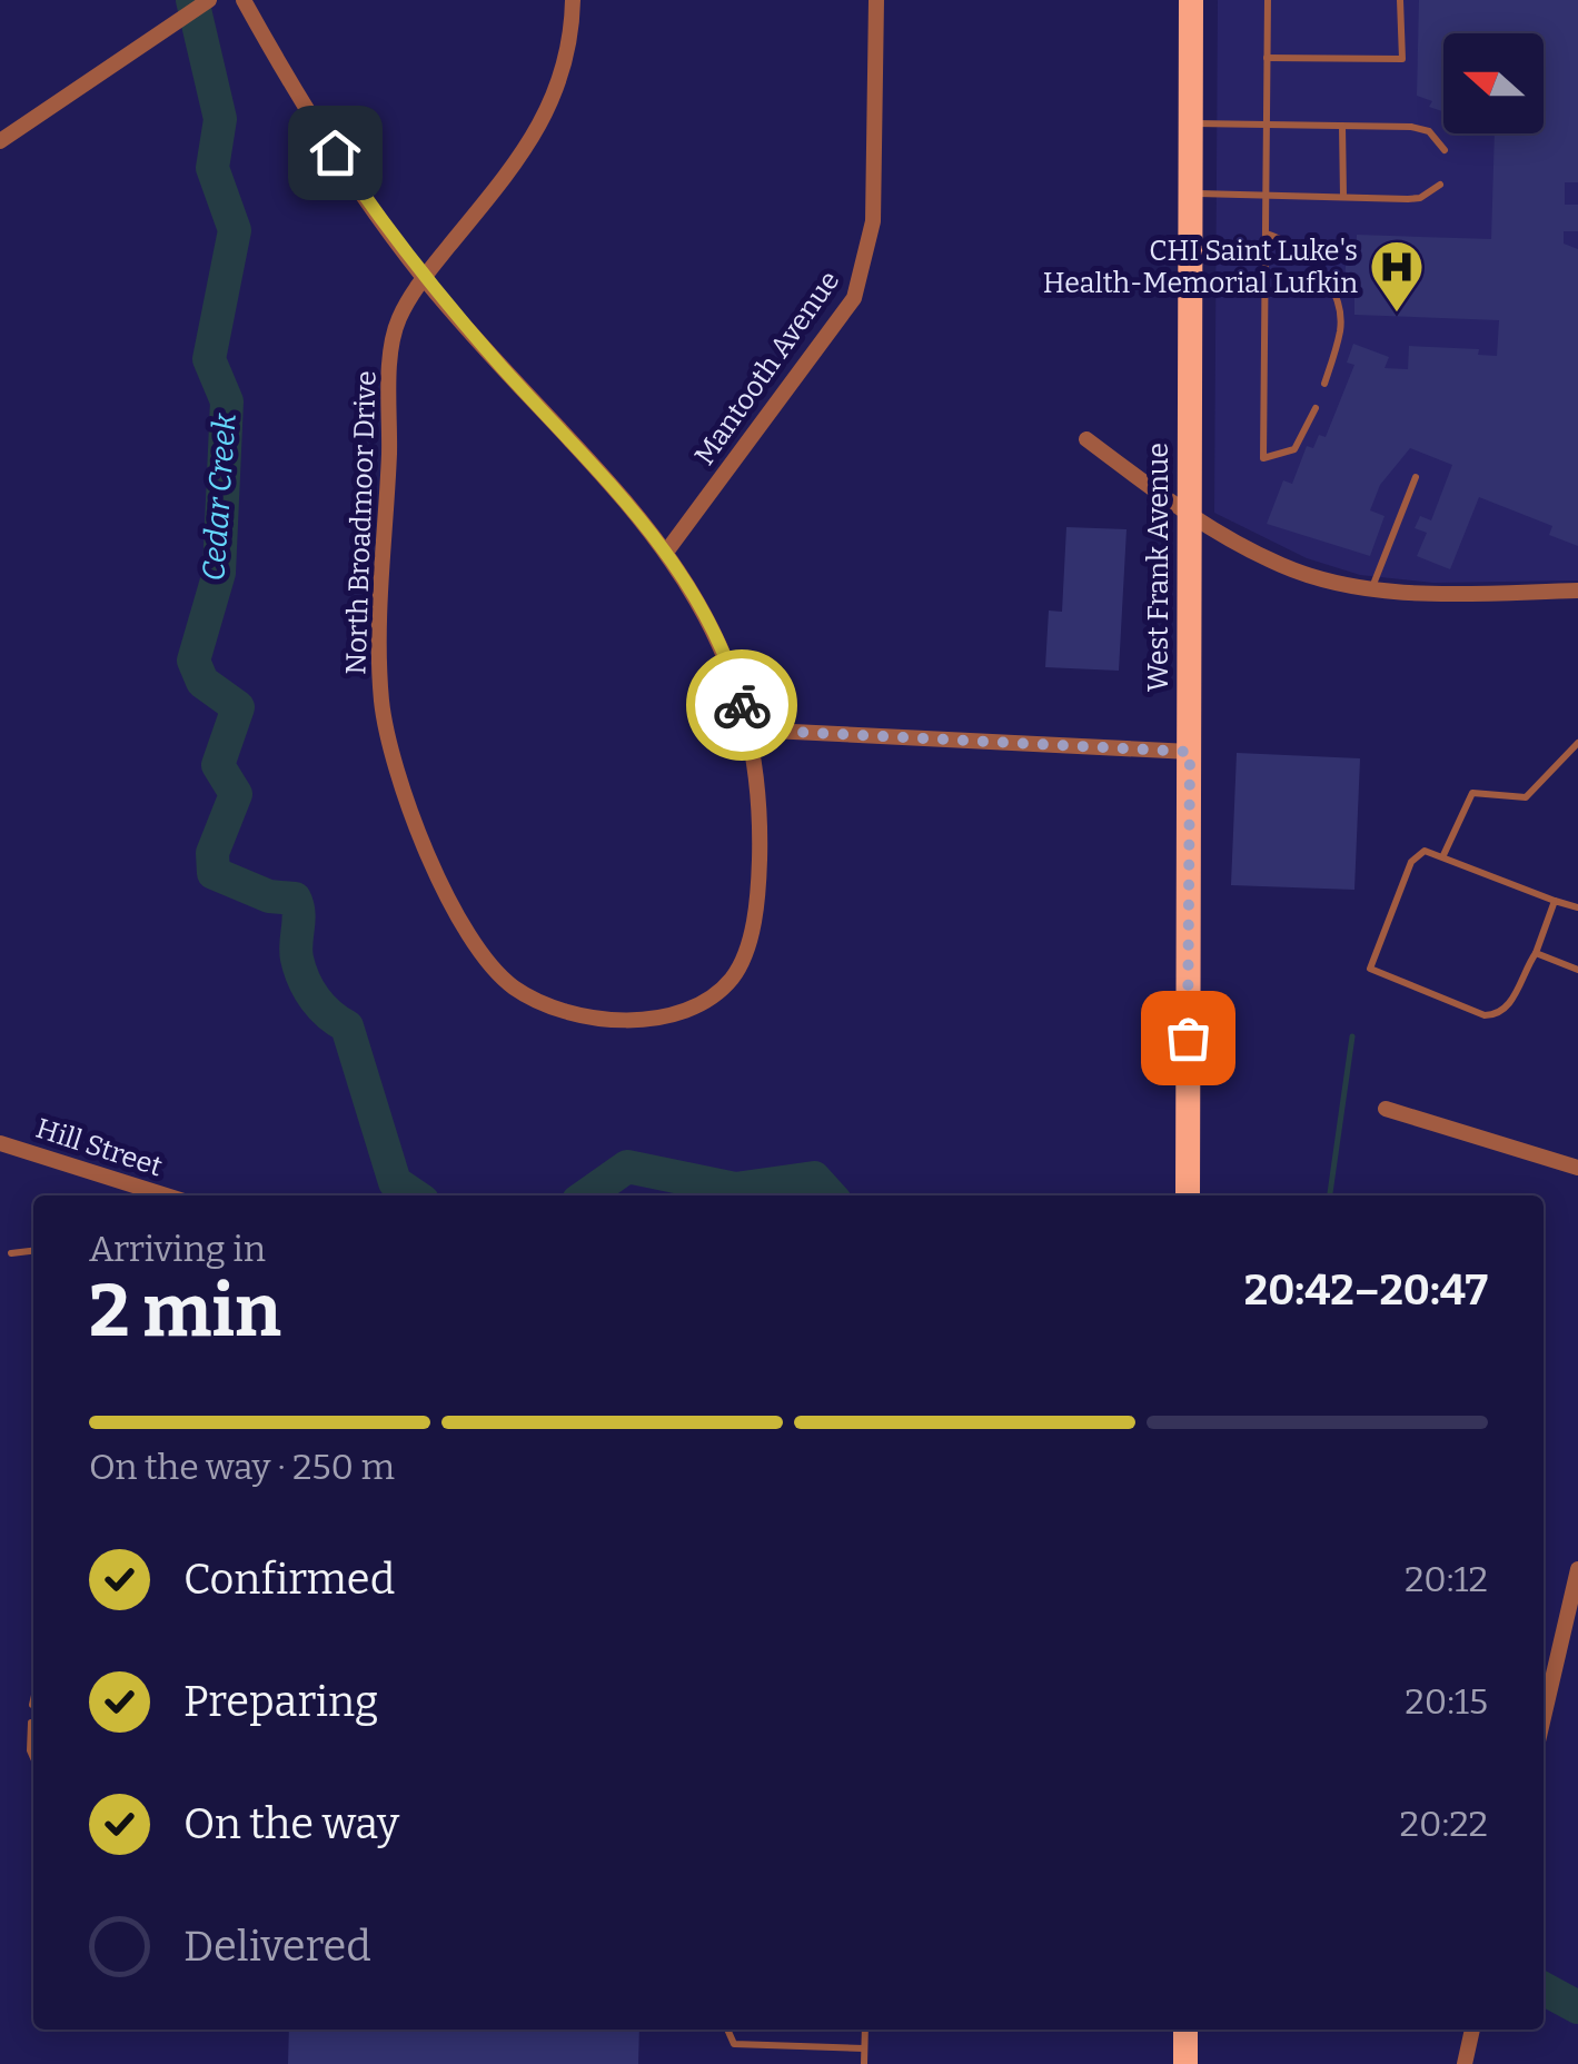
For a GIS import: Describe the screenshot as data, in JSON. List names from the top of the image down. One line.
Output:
{"streets":{"main road":["West Frank Avenue"],"street":["Mantooth Avenue","North Broadmoor Drive","Hill Street"]},"crossings":[["Mantooth Avenue","North Broadmoor Drive"]],"water":["Cedar Creek"],"places":{"hospital":["CHI Saint Luke's Health-Memorial Lufkin"]},"north":"left","page":{"heading":["2 min","Arriving in","20:42–20:47"],"bar":"On the way · 250 m","list":[["Confirmed","20:12"],["Preparing","20:15"],["On the way","20:22"],"Delivered"]}}
